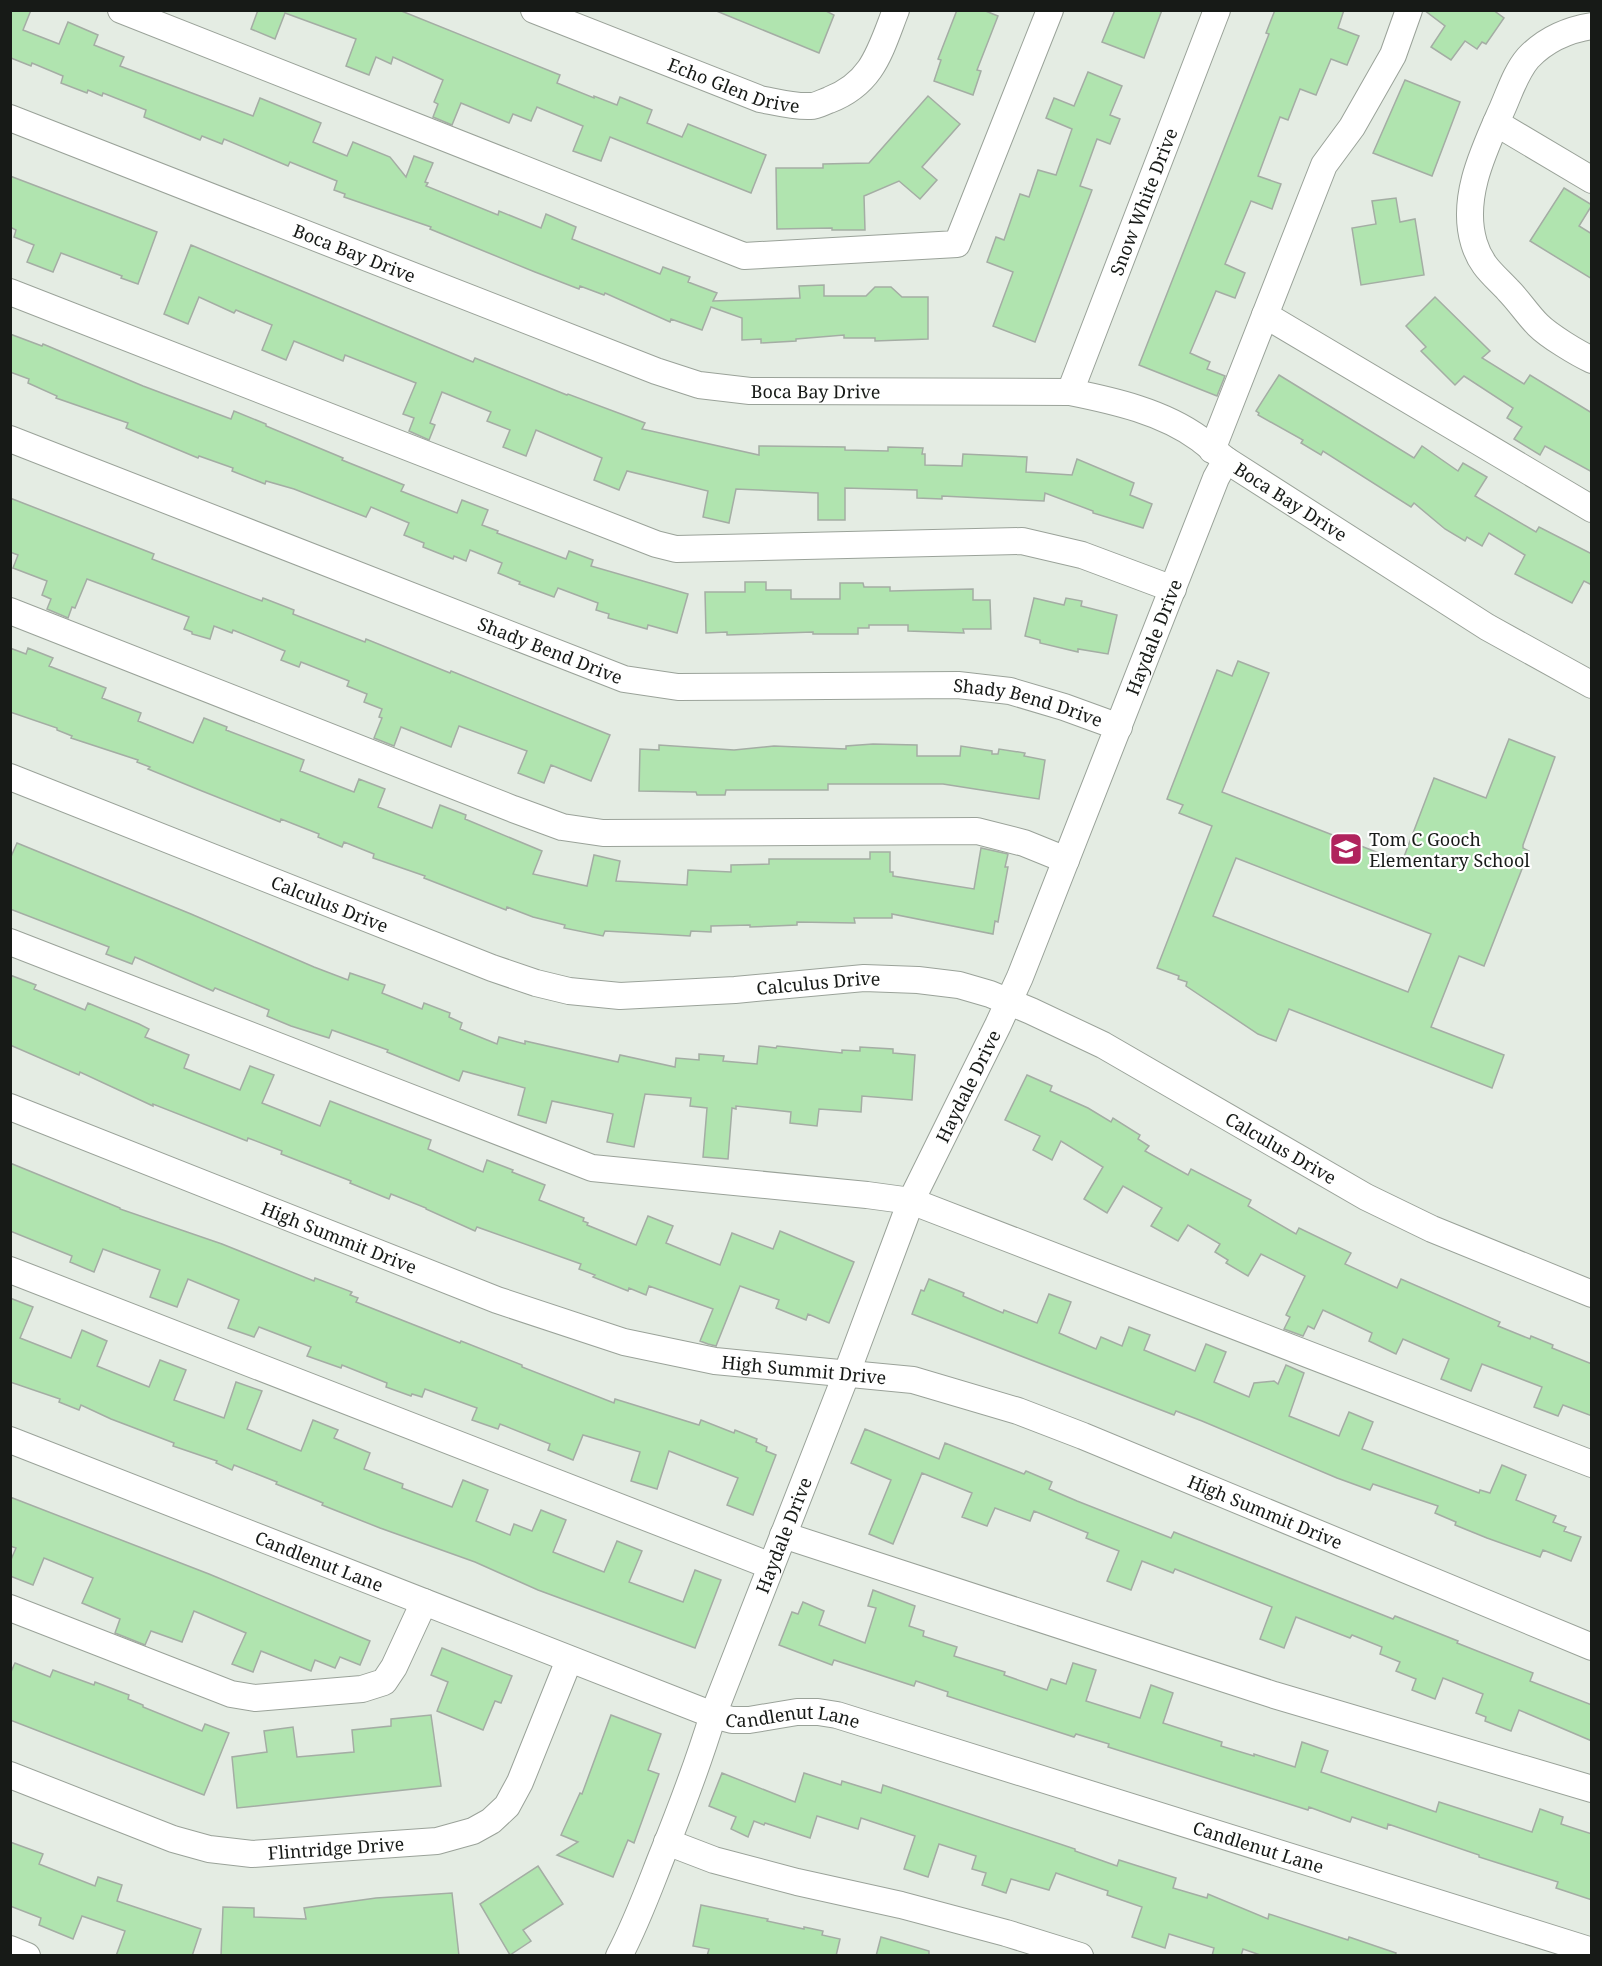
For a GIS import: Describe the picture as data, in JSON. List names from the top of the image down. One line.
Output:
{"streets":{"street":["Echo Glen Drive","Snow White Drive","Boca Bay Drive","Haydale Drive","Shady Bend Drive","Calculus Drive","High Summit Drive","Candlenut Lane","Flintridge Drive"]},"crossings":[["Snow White Drive","Boca Bay Drive"],["Boca Bay Drive","Haydale Drive"],["Haydale Drive","Shady Bend Drive"],["Haydale Drive","Calculus Drive"],["Haydale Drive","High Summit Drive"],["Haydale Drive","Candlenut Lane"],["Candlenut Lane","Flintridge Drive"]],"places":{"school or university":["Tom C Gooch Elementary School"]}}
